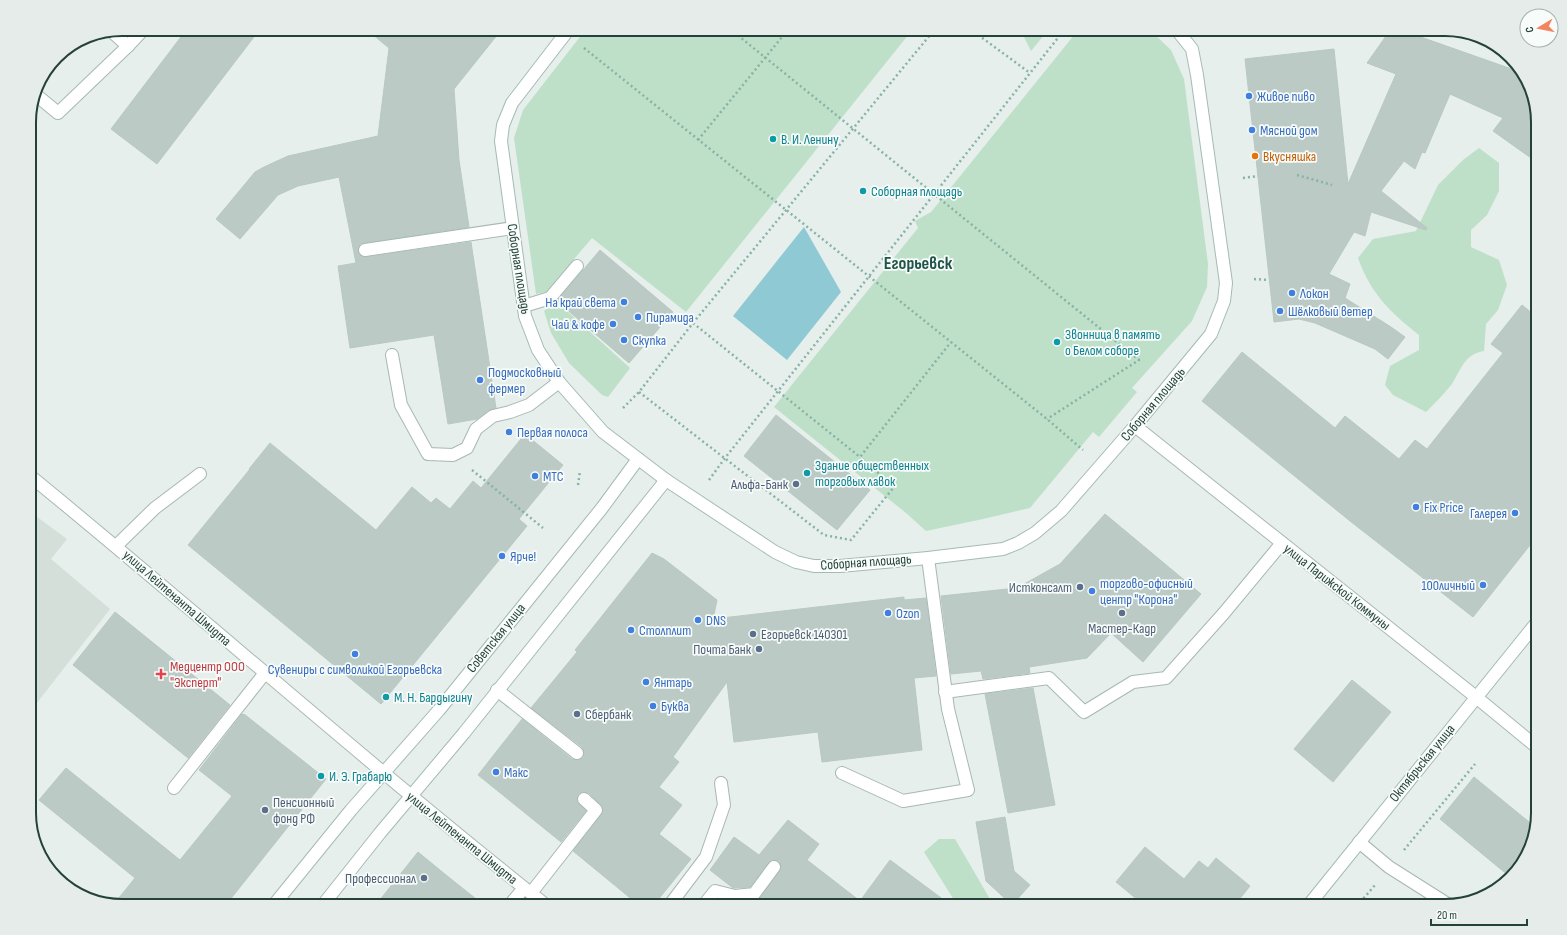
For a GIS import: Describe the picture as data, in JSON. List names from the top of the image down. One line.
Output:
{"streets":{"main road":["Соборная площадь","улица Парижской Коммуны","улица Лейтенанта Шмидта","Советская улица","Октябрьская улица"]},"crossings":[["Соборная площадь","улица Парижской Коммуны"],["Соборная площадь","Советская улица"],["улица Парижской Коммуны","Октябрьская улица"],["улица Лейтенанта Шмидта","Советская улица"]],"districts":["Егорьевск"],"places":{"other":["Живое пиво","Мясной дом","В. И. Ленину","Вкусняшка","Соборная площадь","Локон","На край света","Шёлковый ветер","Пирамида","Чай & кофе","Скупка","Звонница в память о Белом соборе","Подмосковный фермер","Первая полоса","Здание общественных торговых лавок","МТС","Альфа-Банк","Fix Price","Галерея","Ярче!","100личный","Истконсалт","торгово-офисный центр \"Корона\"","Ozon","Мастер-Кадр","DNS","Столплит","Егорьевск 140301","Почта Банк","Сувениры с символикой Егорьевска","Янтарь","М. Н. Бардыгину","Буква","Сбербанк","Макс","И. Э. Грабарю","Пенсионный фонд РФ","Профессионал"],"health":["Медцентр ООО \"Эксперт\""]},"scale_bar":"20 m","north":"left"}
